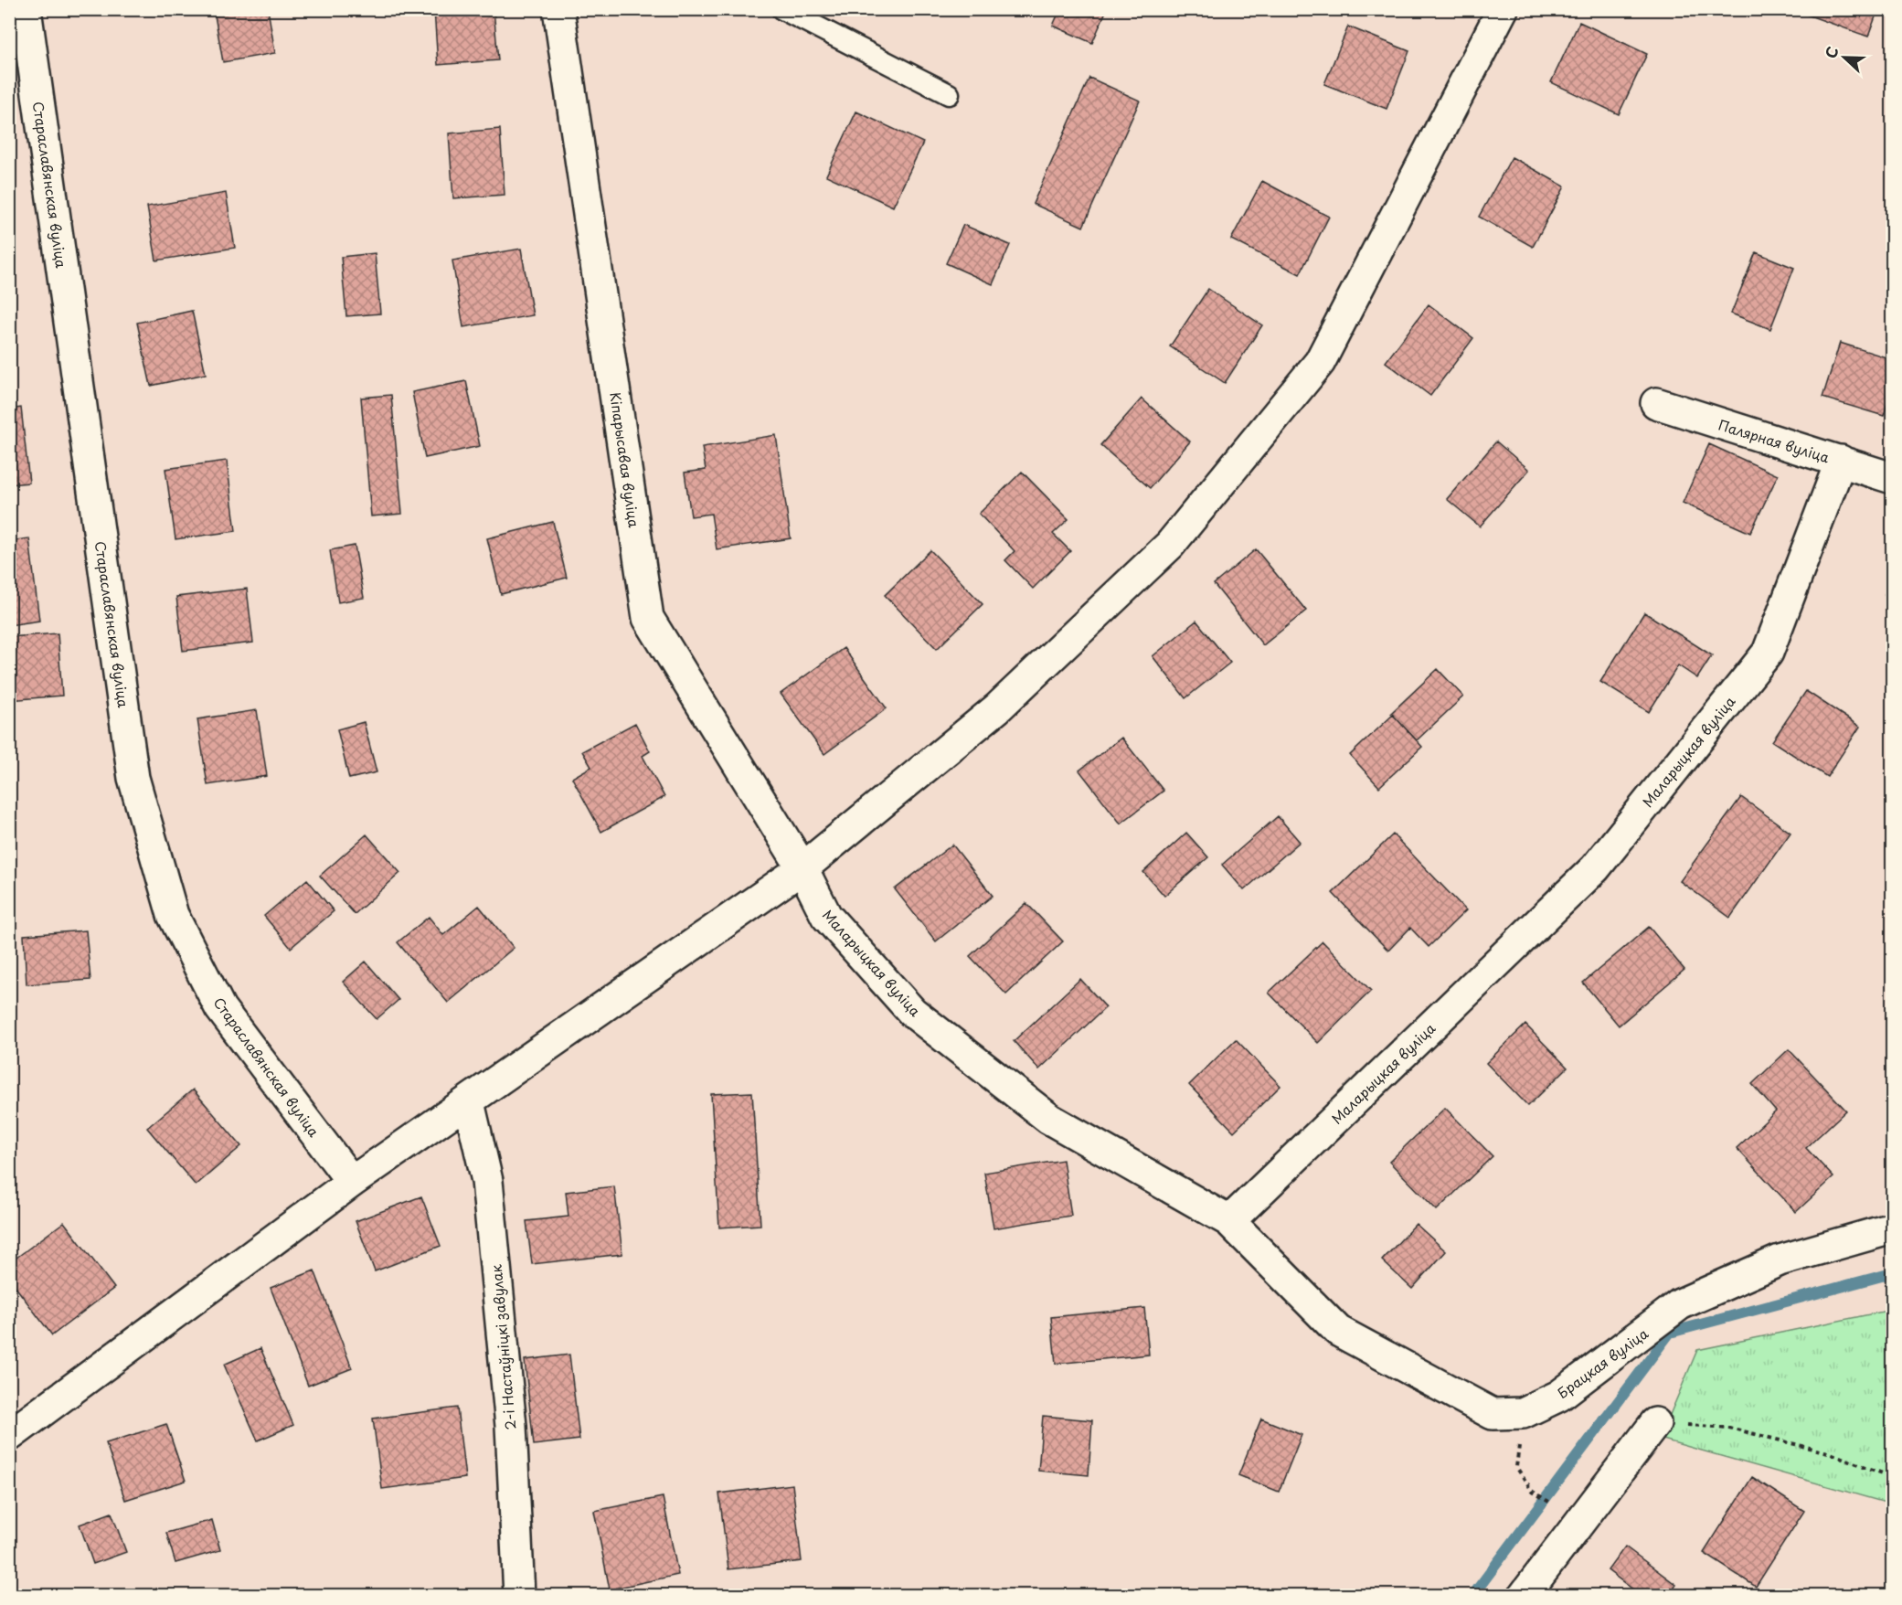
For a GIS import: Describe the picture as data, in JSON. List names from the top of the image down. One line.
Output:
{"streets":{"street":["Стараславянская вуліца","Палярная вуліца","Кіпарысавая вуліца","Маларыцкая вуліца","2-і Настаўніцкі завулак","Брацкая вуліца"]},"crossings":[["Палярная вуліца","Маларыцкая вуліца"],["Кіпарысавая вуліца","Маларыцкая вуліца"],["Маларыцкая вуліца","Брацкая вуліца"]],"north":"left"}
